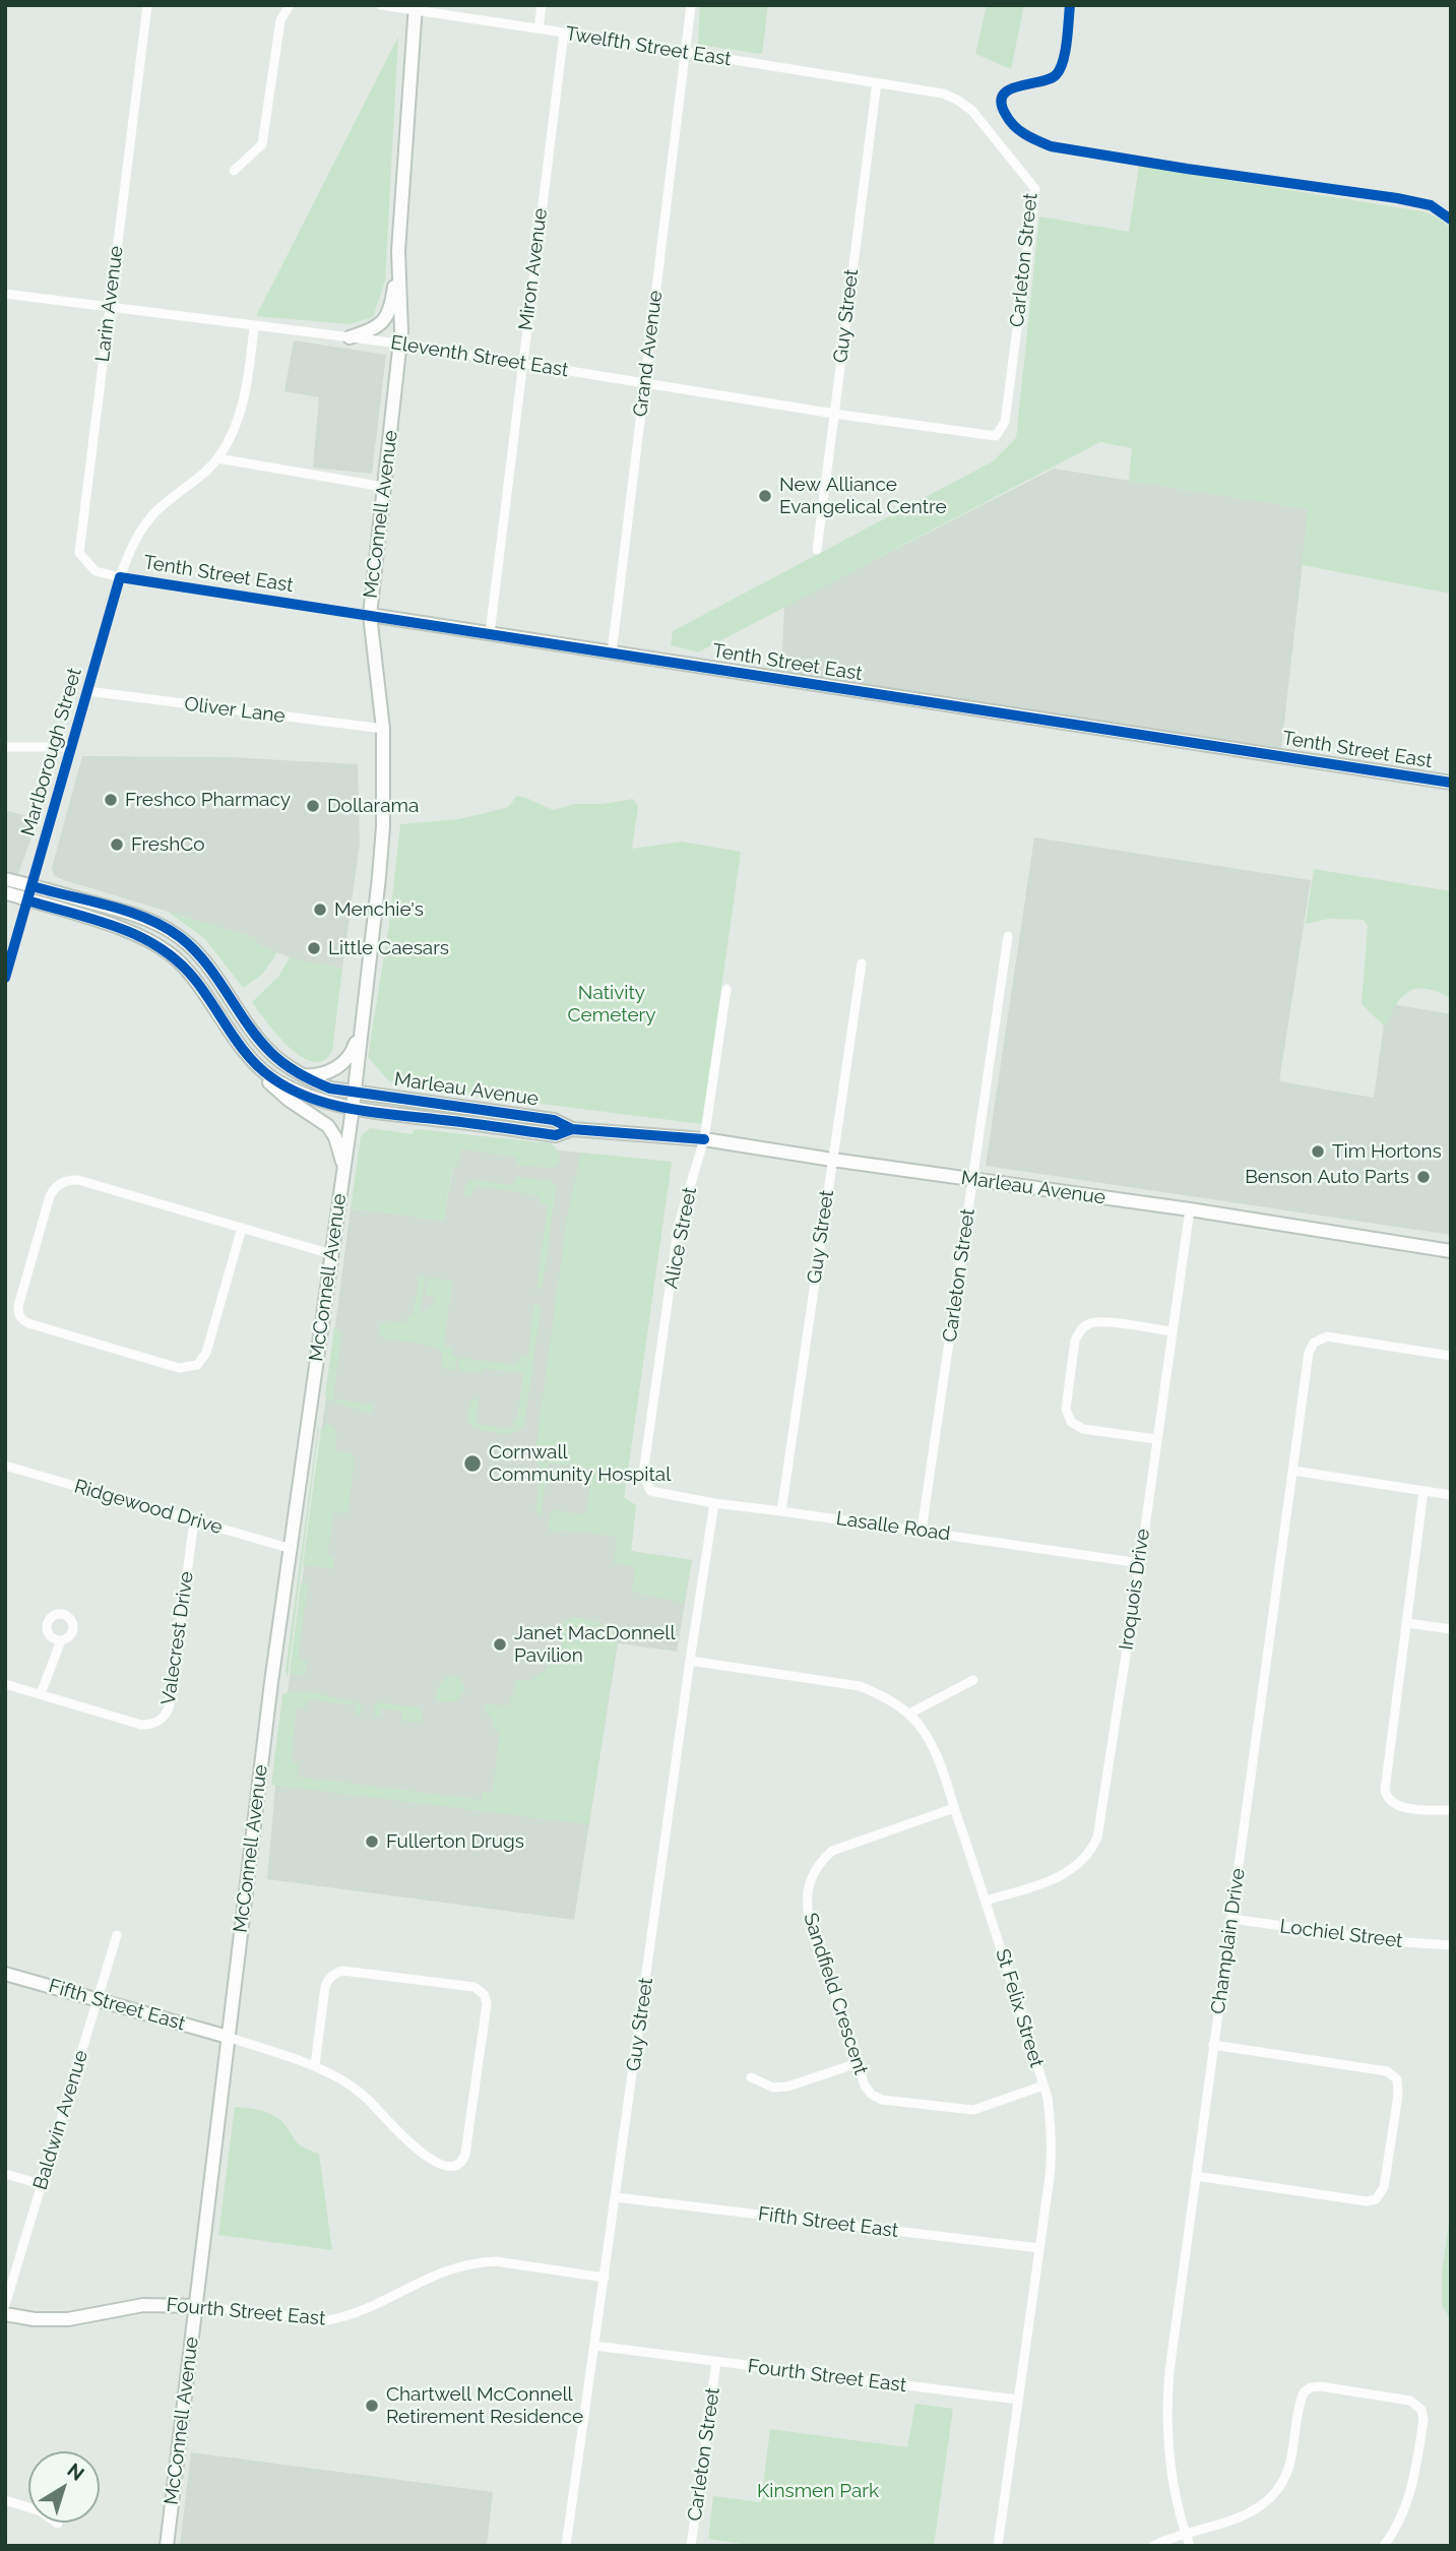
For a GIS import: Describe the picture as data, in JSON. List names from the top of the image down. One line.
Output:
{"streets":{"main road":["McConnell Avenue","Tenth Street East","Marleau Avenue","Fifth Street East","Fourth Street East"],"street":["Twelfth Street East","Carleton Street","Miron Avenue","Larin Avenue","Guy Street","Grand Avenue","Eleventh Street East","Oliver Lane","Marlborough Street","Alice Street","Ridgewood Drive","Lasalle Road","Iroquois Drive","Valecrest Drive","Lochiel Street","Champlain Drive","Sandfield Crescent","St Felix Street","Baldwin Avenue"]},"crossings":[["Twelfth Street East","Carleton Street"],["Twelfth Street East","Miron Avenue"],["Twelfth Street East","Guy Street"],["Twelfth Street East","Grand Avenue"],["Twelfth Street East","McConnell Avenue"],["Carleton Street","Guy Street"],["Carleton Street","Eleventh Street East"],["Carleton Street","Marleau Avenue"],["Carleton Street","Lasalle Road"],["Carleton Street","Fourth Street East"],["Miron Avenue","Eleventh Street East"],["Miron Avenue","Tenth Street East"],["Larin Avenue","Eleventh Street East"],["Larin Avenue","Tenth Street East"],["Larin Avenue","Marlborough Street"],["Guy Street","Eleventh Street East"],["Guy Street","Marleau Avenue"],["Guy Street","Lasalle Road"],["Guy Street","Fifth Street East"],["Guy Street","St Felix Street"],["Guy Street","Fourth Street East"],["Grand Avenue","Eleventh Street East"],["Grand Avenue","Tenth Street East"],["Eleventh Street East","McConnell Avenue"],["Eleventh Street East","Marlborough Street"],["McConnell Avenue","Tenth Street East"],["McConnell Avenue","Oliver Lane"],["McConnell Avenue","Marleau Avenue"],["McConnell Avenue","Ridgewood Drive"],["McConnell Avenue","Fifth Street East"],["McConnell Avenue","Fourth Street East"],["Tenth Street East","Marlborough Street"],["Oliver Lane","Marlborough Street"],["Marlborough Street","Marleau Avenue"],["Marleau Avenue","Alice Street"],["Marleau Avenue","Iroquois Drive"],["Alice Street","Lasalle Road"],["Ridgewood Drive","Valecrest Drive"],["Lasalle Road","Iroquois Drive"],["Iroquois Drive","St Felix Street"],["Lochiel Street","Champlain Drive"],["Sandfield Crescent","St Felix Street"],["Fifth Street East","St Felix Street"],["Fifth Street East","Baldwin Avenue"],["St Felix Street","Fourth Street East"]],"parks":["Nativity Cemetery","Kinsmen Park"],"places":["New Alliance Evangelical Centre","Freshco Pharmacy","Dollarama","FreshCo","Menchie's","Little Caesars","Tim Hortons","Benson Auto Parts","Cornwall Community Hospital","Janet MacDonnell Pavilion","Fullerton Drugs","Chartwell McConnell Retirement Residence"],"north":"top right"}
